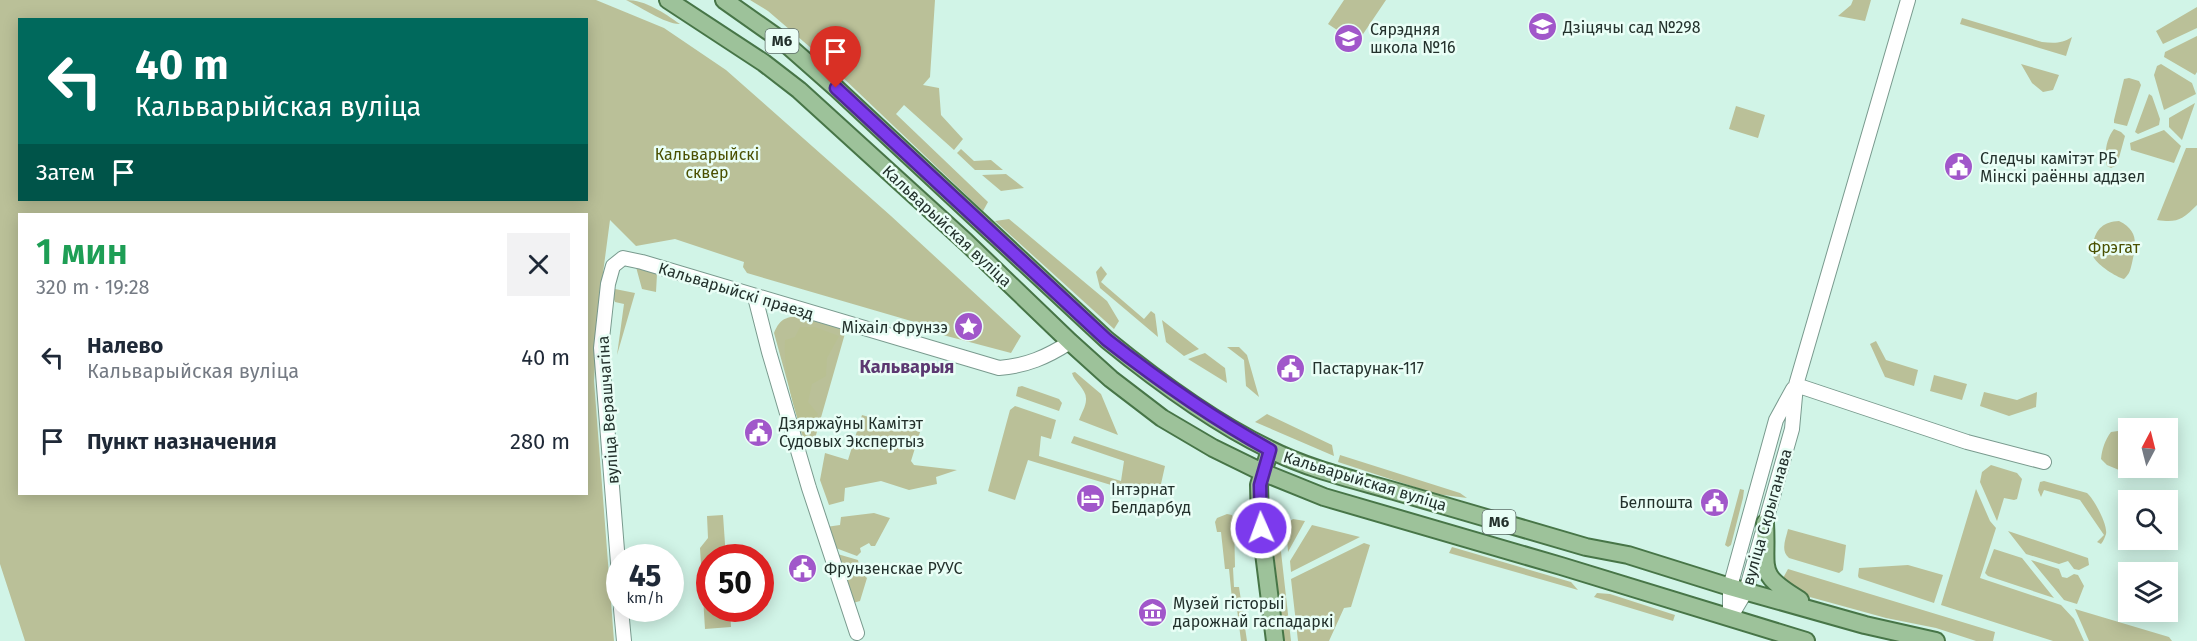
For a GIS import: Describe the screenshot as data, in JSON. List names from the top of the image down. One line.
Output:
{"streets":{"main road":["М6","Кальварыйская вуліца"],"street":["Кальварыйскі праезд","вуліца Верашчагіна","вуліца Скрыганава"]},"crossings":[["Кальварыйская вуліца","Кальварыйскі праезд"],["Кальварыйская вуліца","вуліца Скрыганава"],["Кальварыйскі праезд","вуліца Верашчагіна"]],"districts":["Кальварыя"],"parks":["Кальварыйскі сквер","Фрэгат"],"places":{"school or university":["Дзіцячы сад №298","Сярэдняя школа №16"],"public building":["Следчы камітэт РБ Мінскі раённы аддзел","Пастарунак-117","Дзяржаўны Камітэт Судовых Экспертыз","Белпошта","Фрунзенскае РУУС"],"place":["Міхаіл Фрунзэ"],"hotel":["Інтэрнат Белдарбуд"],"museum":["Музей гісторыі дарожнай гаспадаркі"]},"north":"top","page":{"turn":["40 m","Кальварыйская вуліца"],"then":"Затем","heading":["1 мин","320 m · 19:28"],"list":[{"name":"Налево","note":"Кальварыйская вуліца","value":"40 m"},{"name":"Пункт назначения","value":"280 m"}],"speed":"45 km/h","limit":"50"}}
